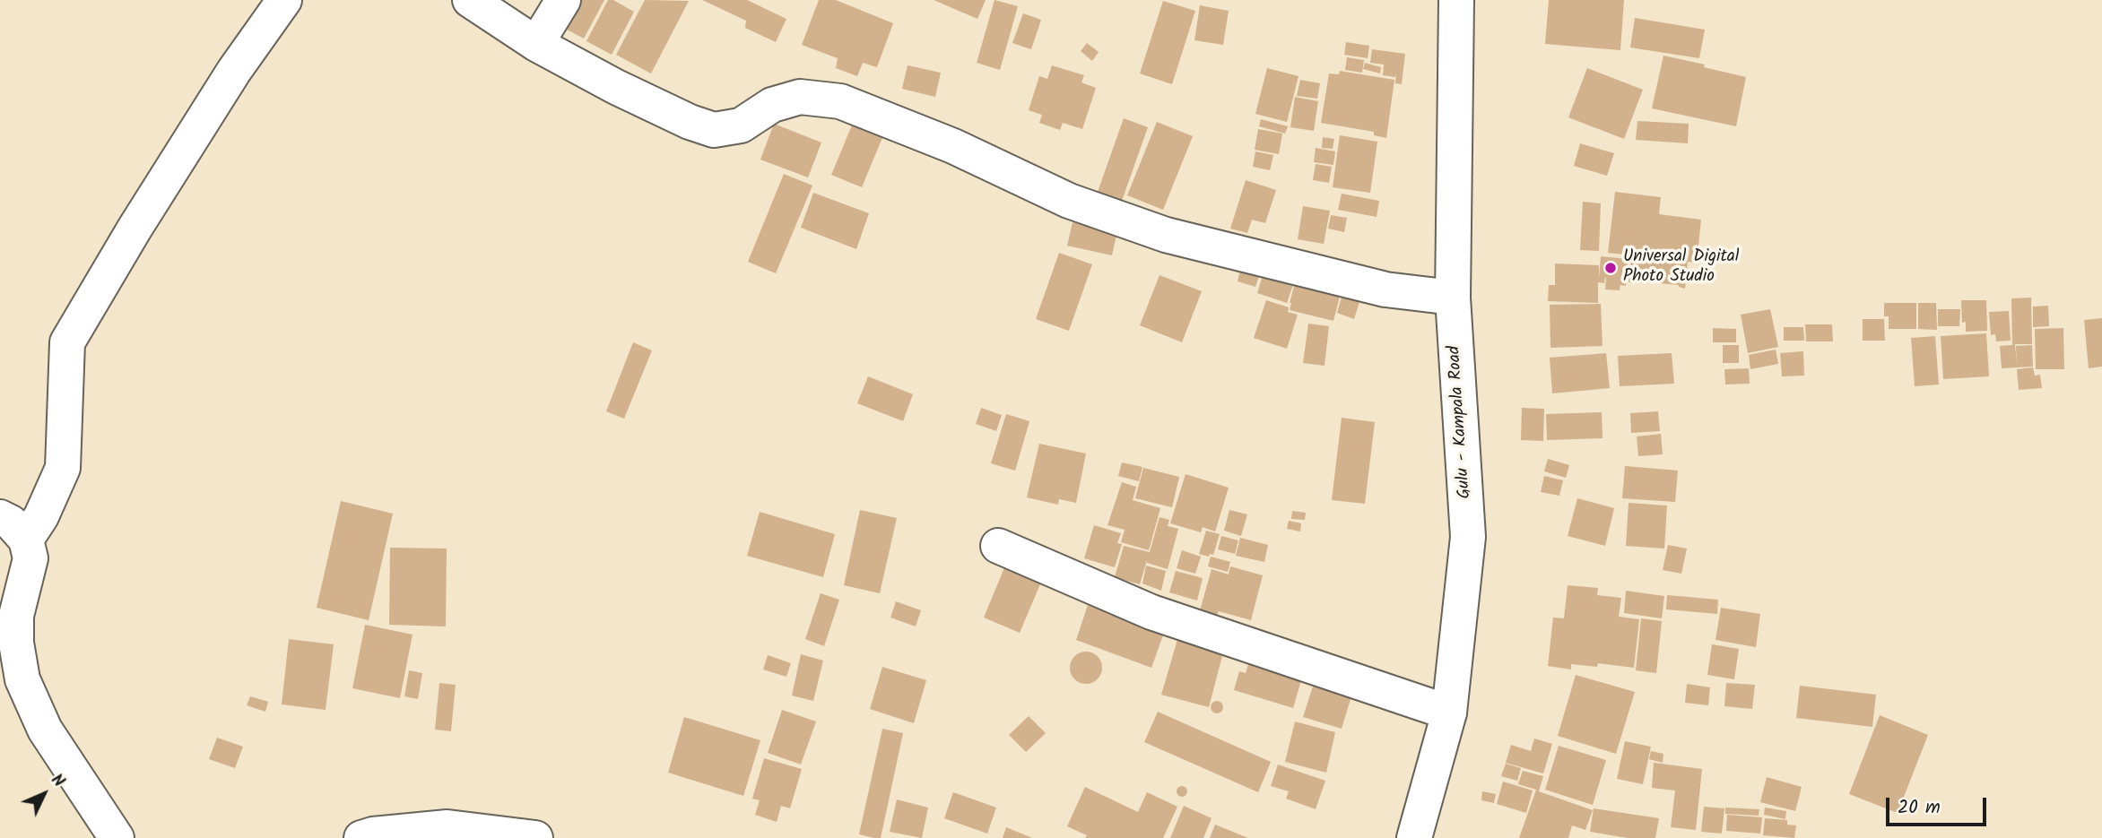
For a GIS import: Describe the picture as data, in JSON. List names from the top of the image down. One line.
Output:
{"streets":{"street":["Gulu - Kampala Road"]},"places":["Universal Digital Photo Studio"],"scale_bar":"20 m","north":"top right"}
